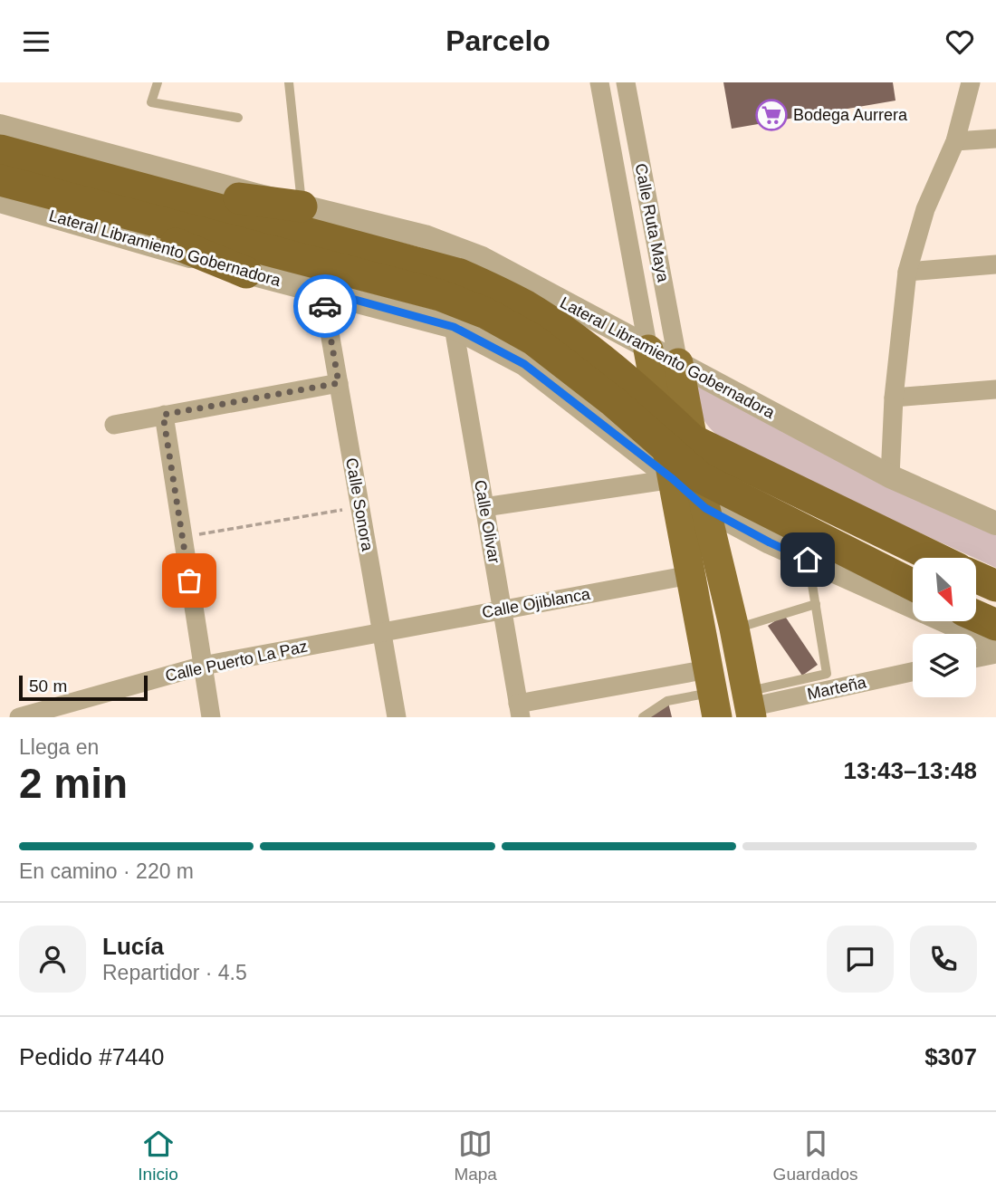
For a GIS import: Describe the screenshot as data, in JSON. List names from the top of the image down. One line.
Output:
{"streets":{"street":["Calle Ruta Maya","Lateral Libramiento Gobernadora","Calle Sonora","Calle Olivar","Calle Ojiblanca","Calle Puerto La Paz","Marteña"]},"crossings":[["Calle Ruta Maya","Lateral Libramiento Gobernadora"],["Lateral Libramiento Gobernadora","Calle Sonora"],["Lateral Libramiento Gobernadora","Calle Olivar"],["Calle Sonora","Calle Ojiblanca"],["Calle Sonora","Calle Puerto La Paz"],["Calle Olivar","Calle Ojiblanca"],["Calle Ojiblanca","Calle Puerto La Paz"]],"places":{"supermarket":["Bodega Aurrera"]},"scale_bar":"50 m","north":"bottom right","page":{"header":"Parcelo","scale":"50 m","heading":["2 min","Llega en","13:43–13:48"],"panel":["Lucía","Repartidor · 4.5","Pedido #7440","$307"],"bar":"En camino · 220 m","tabs":["Inicio","Mapa","Guardados"]}}
